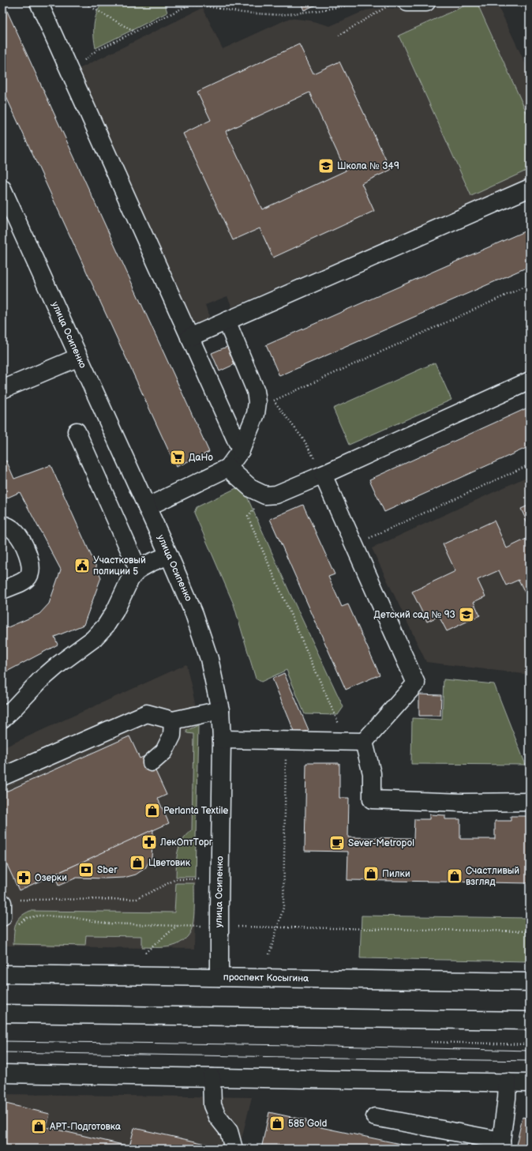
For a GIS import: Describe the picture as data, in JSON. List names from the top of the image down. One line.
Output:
{"streets":{"street":["улица Осипенко","проспект Косыгина"]},"crossings":[["улица Осипенко","проспект Косыгина"]],"places":{"school or university":["Школа № 349","Детский сад № 93"],"supermarket":["ДаНо"],"public building":["Участковый полиции 5"],"shop":["Perlanta Textile","Цветовик","Пилки","Счастливый взгляд","585 Gold","АРТ-Подготовка"],"pharmacy":["ЛекОптТорг","Озерки"],"cafe":["Sever-Metropol"],"bank":["Sber"]}}
